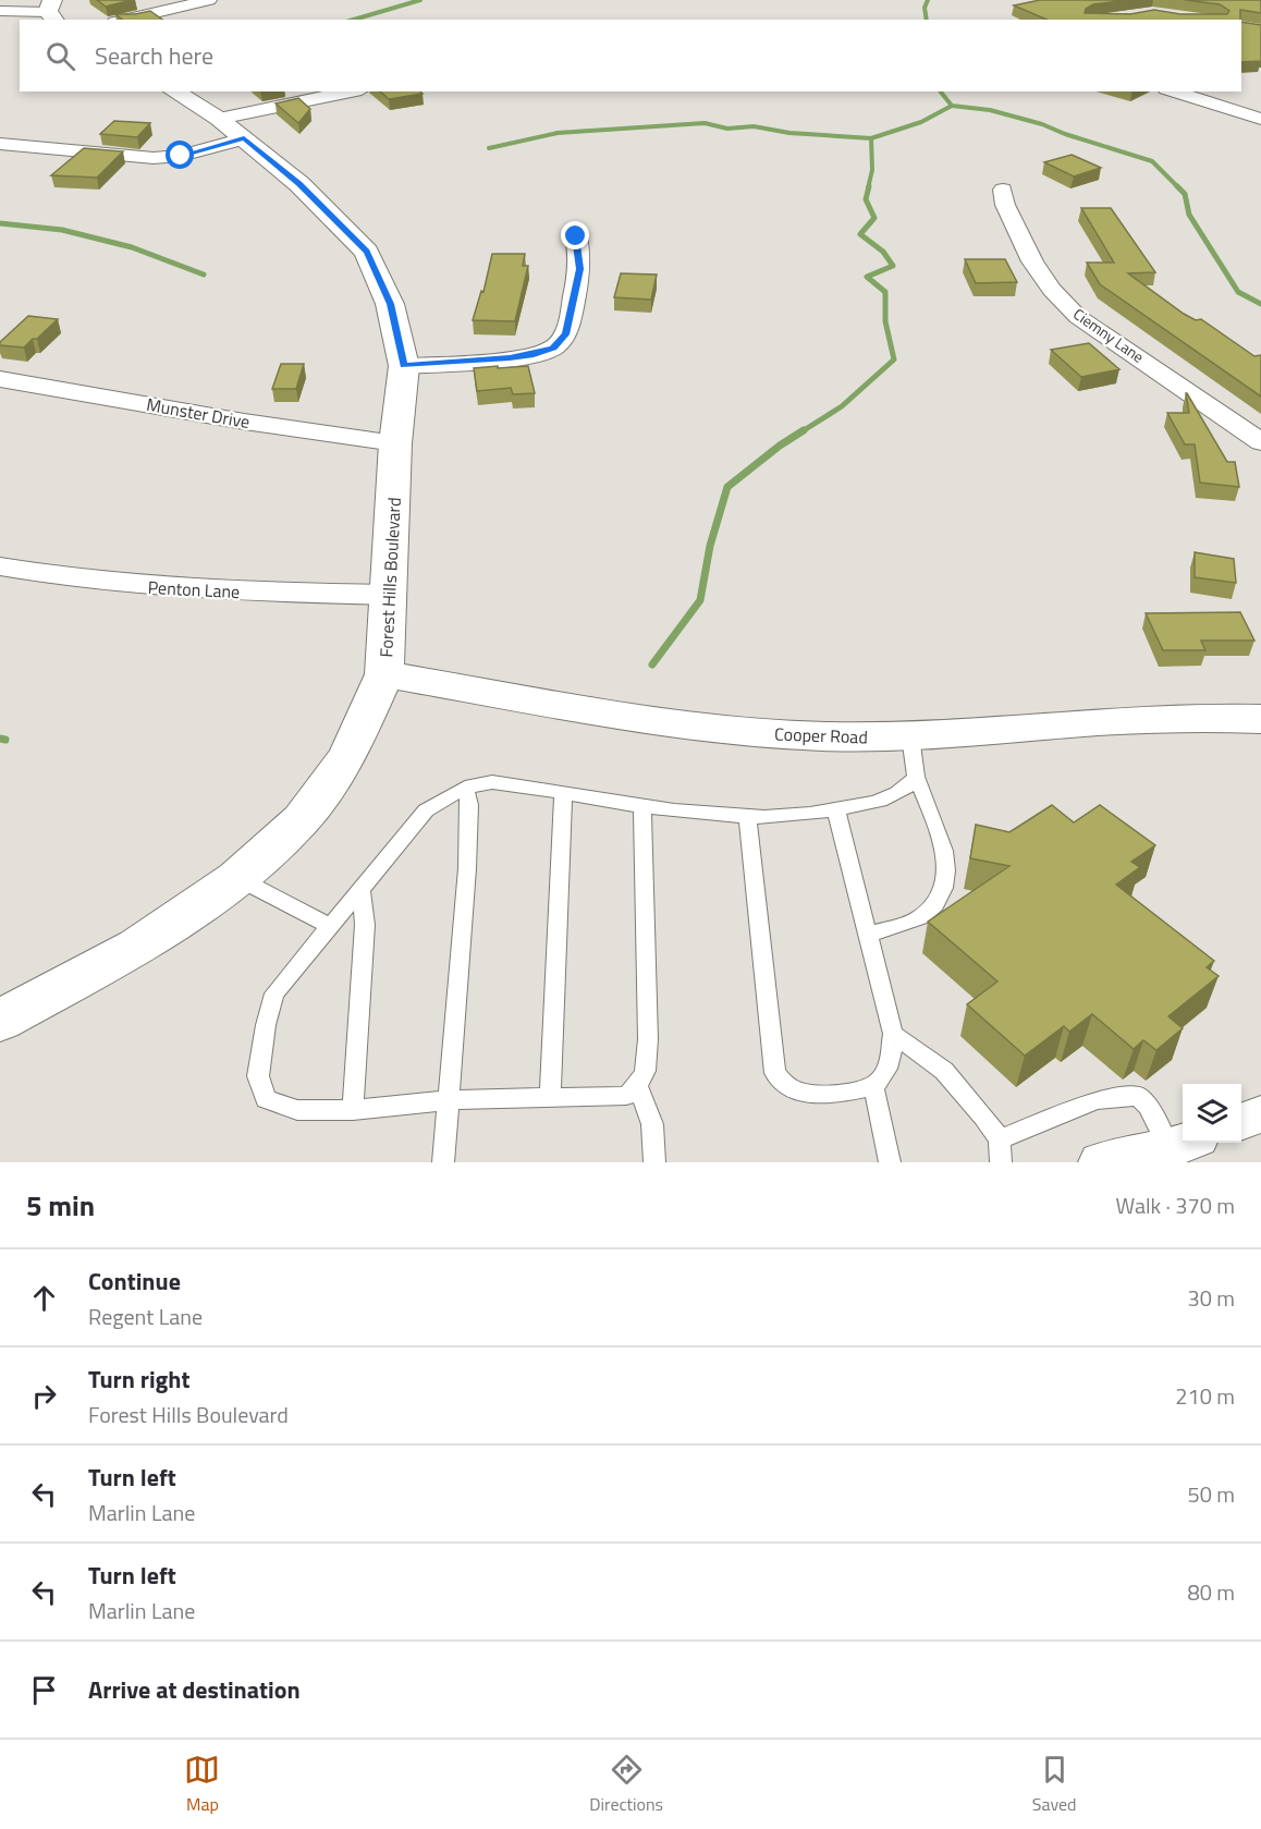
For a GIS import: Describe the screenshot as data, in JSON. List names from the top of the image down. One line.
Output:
{"streets":{"main road":["Forest Hills Boulevard","Cooper Road"],"street":["Ciemny Lane","Munster Drive","Penton Lane"]},"crossings":[["Munster Drive","Forest Hills Boulevard"],["Forest Hills Boulevard","Penton Lane"],["Forest Hills Boulevard","Cooper Road"]],"page":{"search":"Search here","heading":["5 min","Walk · 370 m"],"list":[["Continue","Regent Lane","30 m"],["Turn right","Forest Hills Boulevard","210 m"],["Turn left","Marlin Lane","50 m"],["Turn left","Marlin Lane","80 m"],"Arrive at destination"],"nav":["Map","Directions","Saved"]}}
